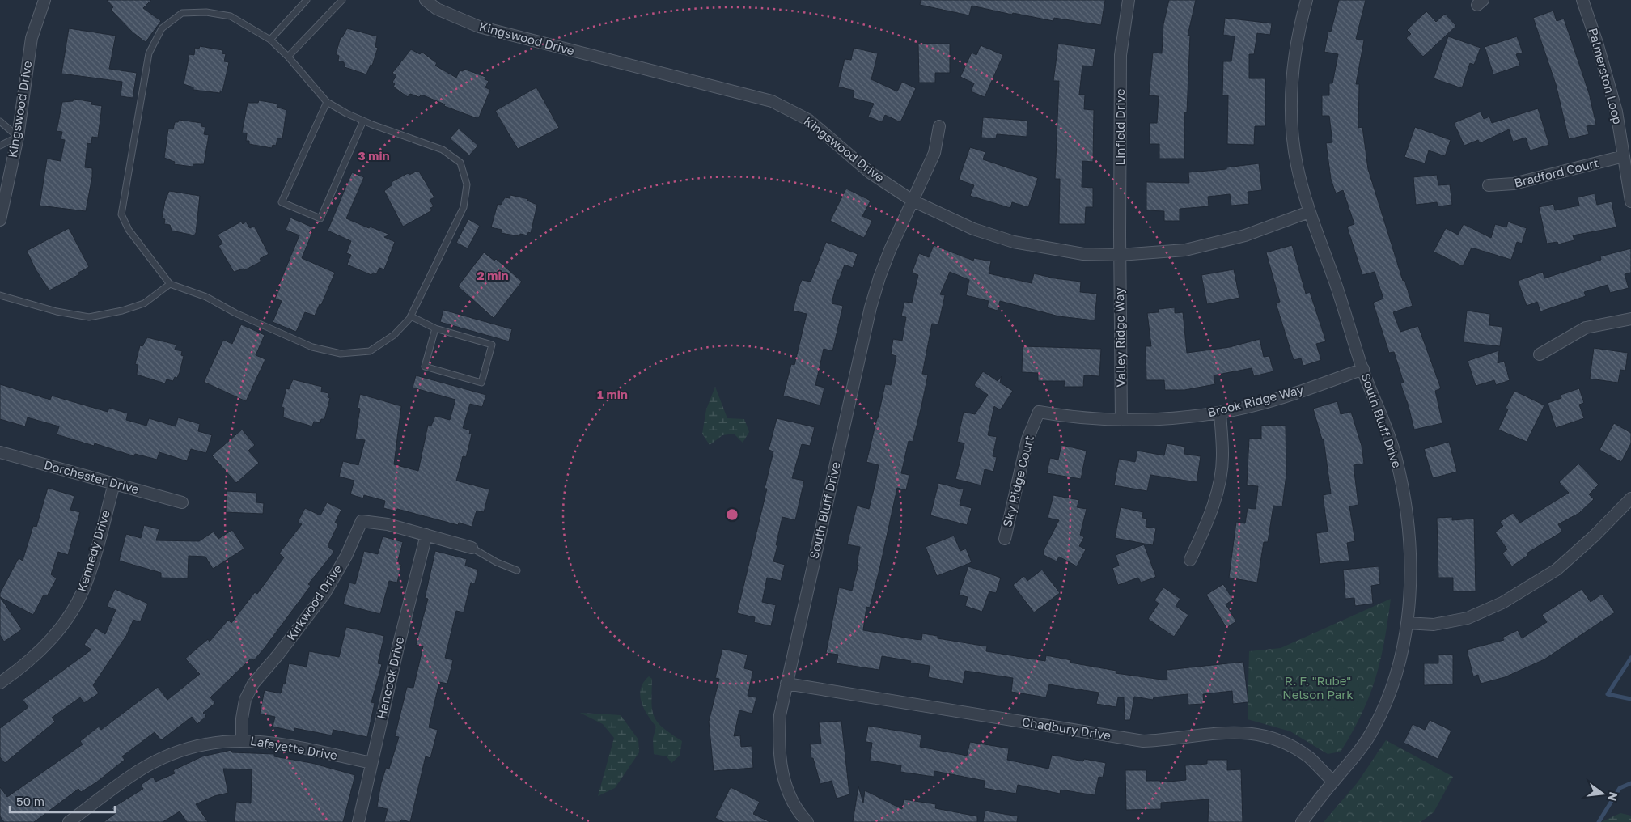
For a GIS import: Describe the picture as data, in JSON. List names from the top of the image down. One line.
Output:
{"streets":{"street":["Kingswood Drive","Palmerston Loop","Linfield Drive","Bradford Court","Valley Ridge Way","Brook Ridge Way","South Bluff Drive","Dorchester Drive","Sky Ridge Court","Kennedy Drive","Kirkwood Drive","Hancock Drive","Chadbury Drive","Lafayette Drive"]},"crossings":[["Kingswood Drive","Linfield Drive"],["Kingswood Drive","Valley Ridge Way"],["Kingswood Drive","South Bluff Drive"],["Palmerston Loop","Bradford Court"],["Linfield Drive","Valley Ridge Way"],["Valley Ridge Way","Brook Ridge Way"],["Valley Ridge Way","Sky Ridge Court"],["Brook Ridge Way","South Bluff Drive"],["Brook Ridge Way","Sky Ridge Court"],["South Bluff Drive","Chadbury Drive"],["Dorchester Drive","Kennedy Drive"],["Kirkwood Drive","Hancock Drive"],["Kirkwood Drive","Lafayette Drive"],["Hancock Drive","Lafayette Drive"]],"parks":["R. F. \"Rube\" Nelson Park"],"scale_bar":"50 m","north":"right","rings":["3 min","2 min","1 min"]}
